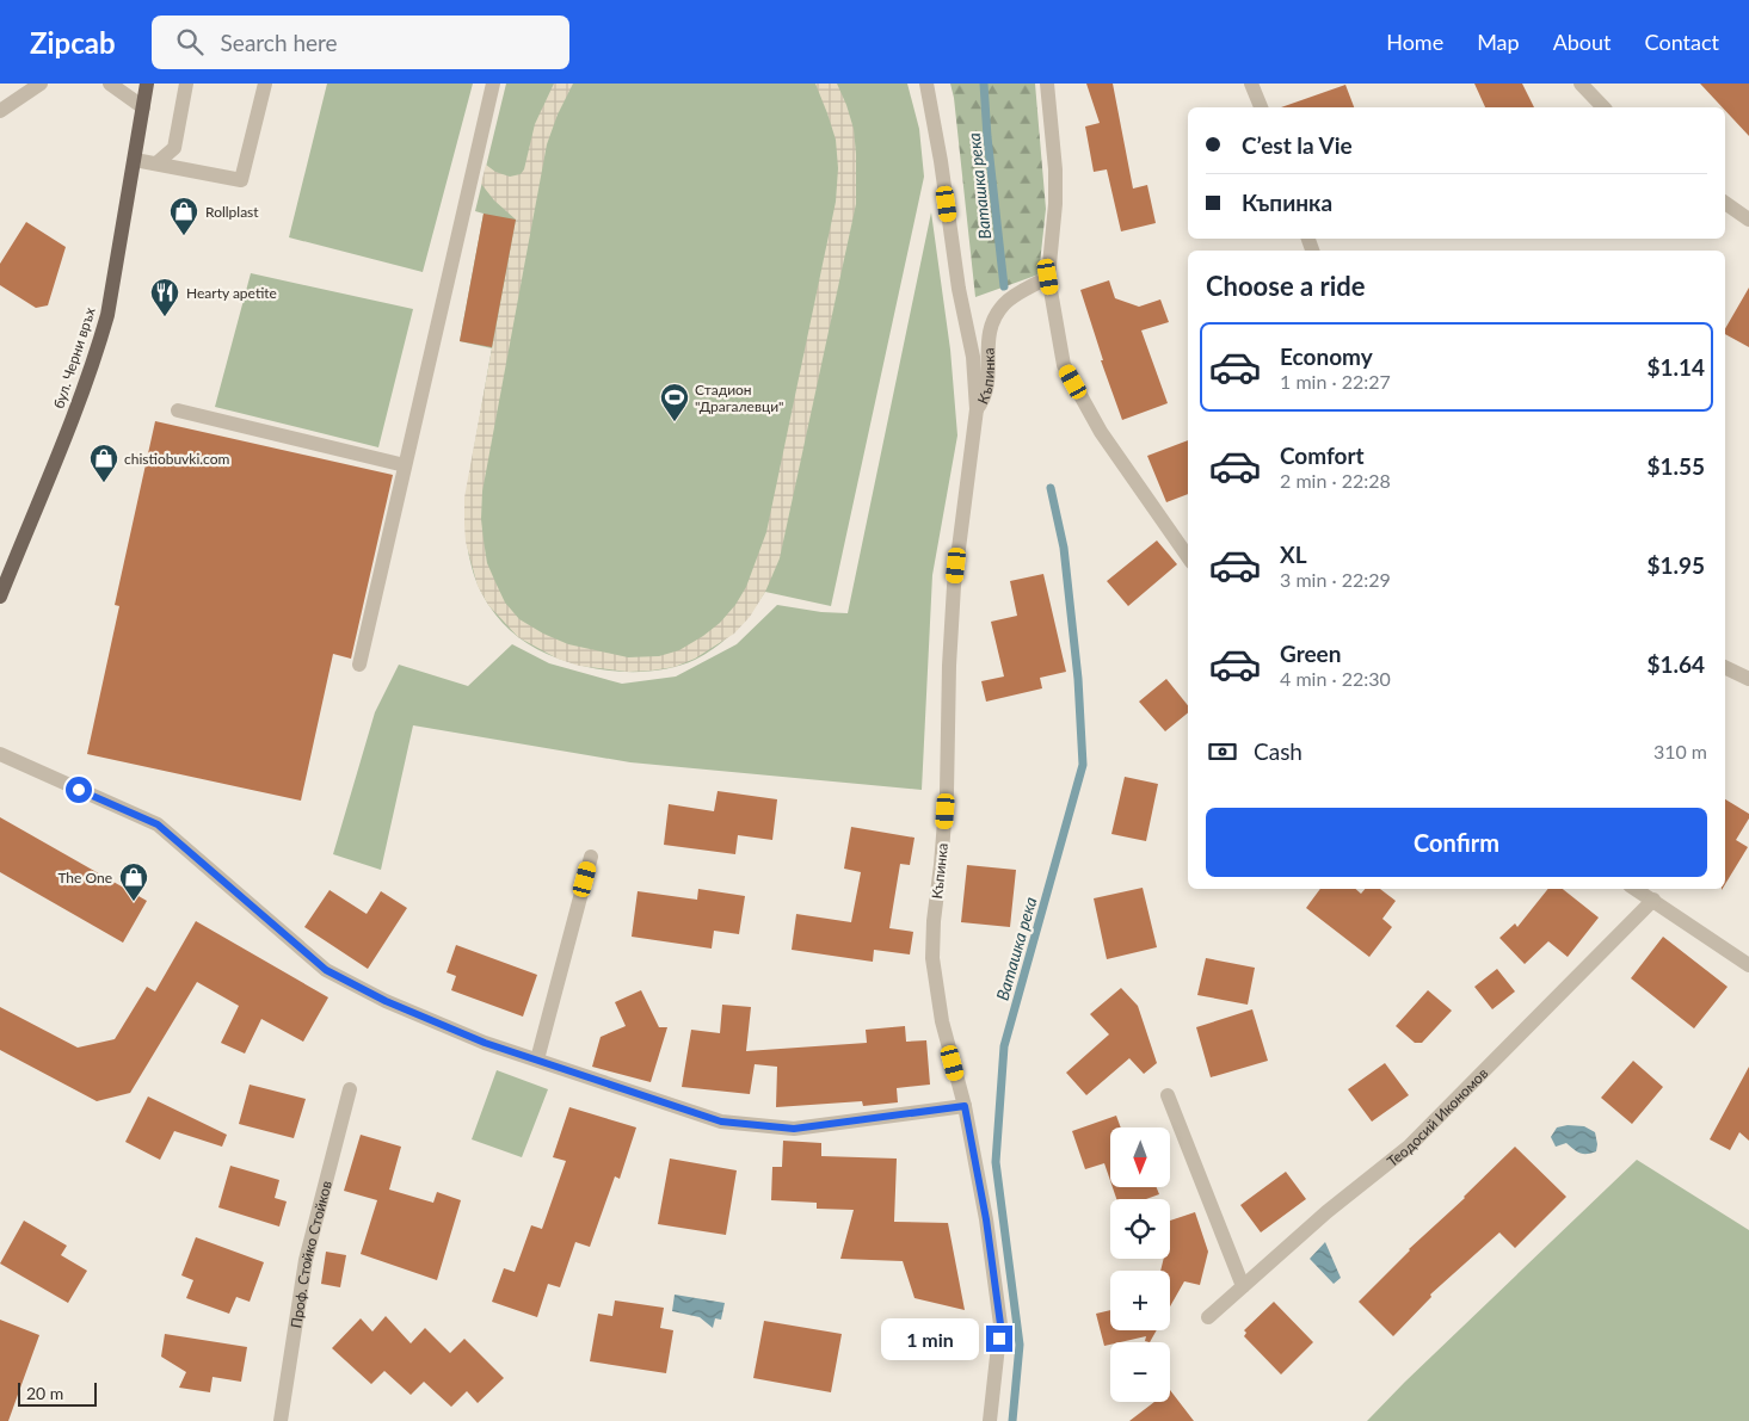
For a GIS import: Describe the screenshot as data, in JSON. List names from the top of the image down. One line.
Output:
{"streets":{"main road":["бул. Черни връх"],"street":["Къпинка","Теодосий Икономов","Проф. Стойко Стойков"]},"water":["Ваташка река"],"places":{"shop":["Rollplast","chistiobuvki.com","The One"],"restaurant":["Hearty apetite"],"sports":["Стадион \"Драгалевци\""]},"scale_bar":"20 m","north":"bottom","page":{"header":"Zipcab","search":"Search here","nav":["Home","Map","About","Contact"],"banner":["C’est la Vie","Къпинка"],"heading":"Choose a ride","list":[{"name":"Economy","note":"1 min · 22:27","value":"$1.14"},{"name":"Comfort","note":"2 min · 22:28","value":"$1.55"},{"name":"XL","note":"3 min · 22:29","value":"$1.95"},{"name":"Green","note":"4 min · 22:30","value":"$1.64"}],"pay":["Cash","310 m"],"buttons":"Confirm","map_buttons":["+","−"],"bubble":"1 min","scale":"20 m"}}
